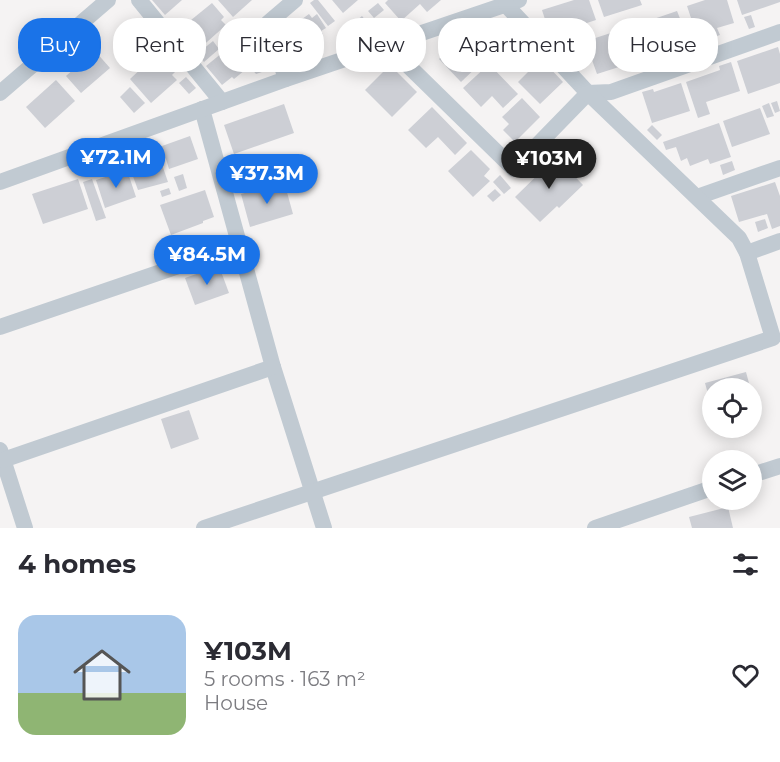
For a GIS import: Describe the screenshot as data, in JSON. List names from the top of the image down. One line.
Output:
{"page":{"chip":["Buy","Rent","Filters","New","Apartment","House"],"price":["¥72.1M","¥103M","¥37.3M","¥84.5M"],"heading":"4 homes","list":[{"name":"¥103M","note":"5 rooms · 163 m² · House"}]}}
